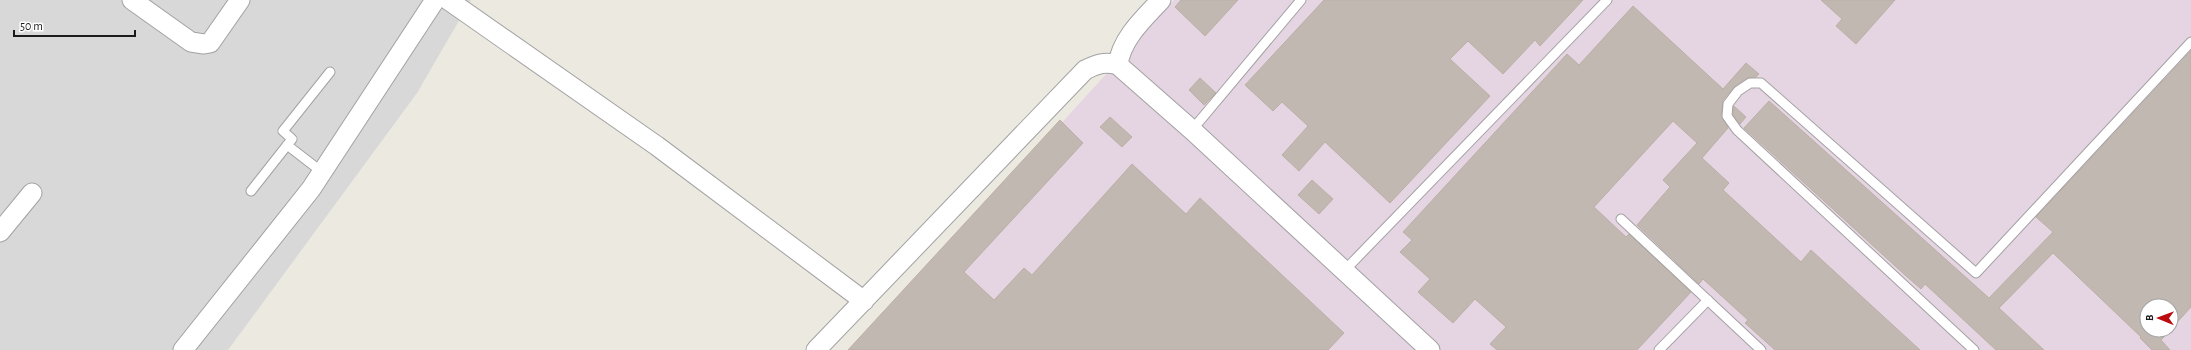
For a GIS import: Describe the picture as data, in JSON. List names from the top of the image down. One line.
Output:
{"scale_bar":"50 m","north":"left"}
